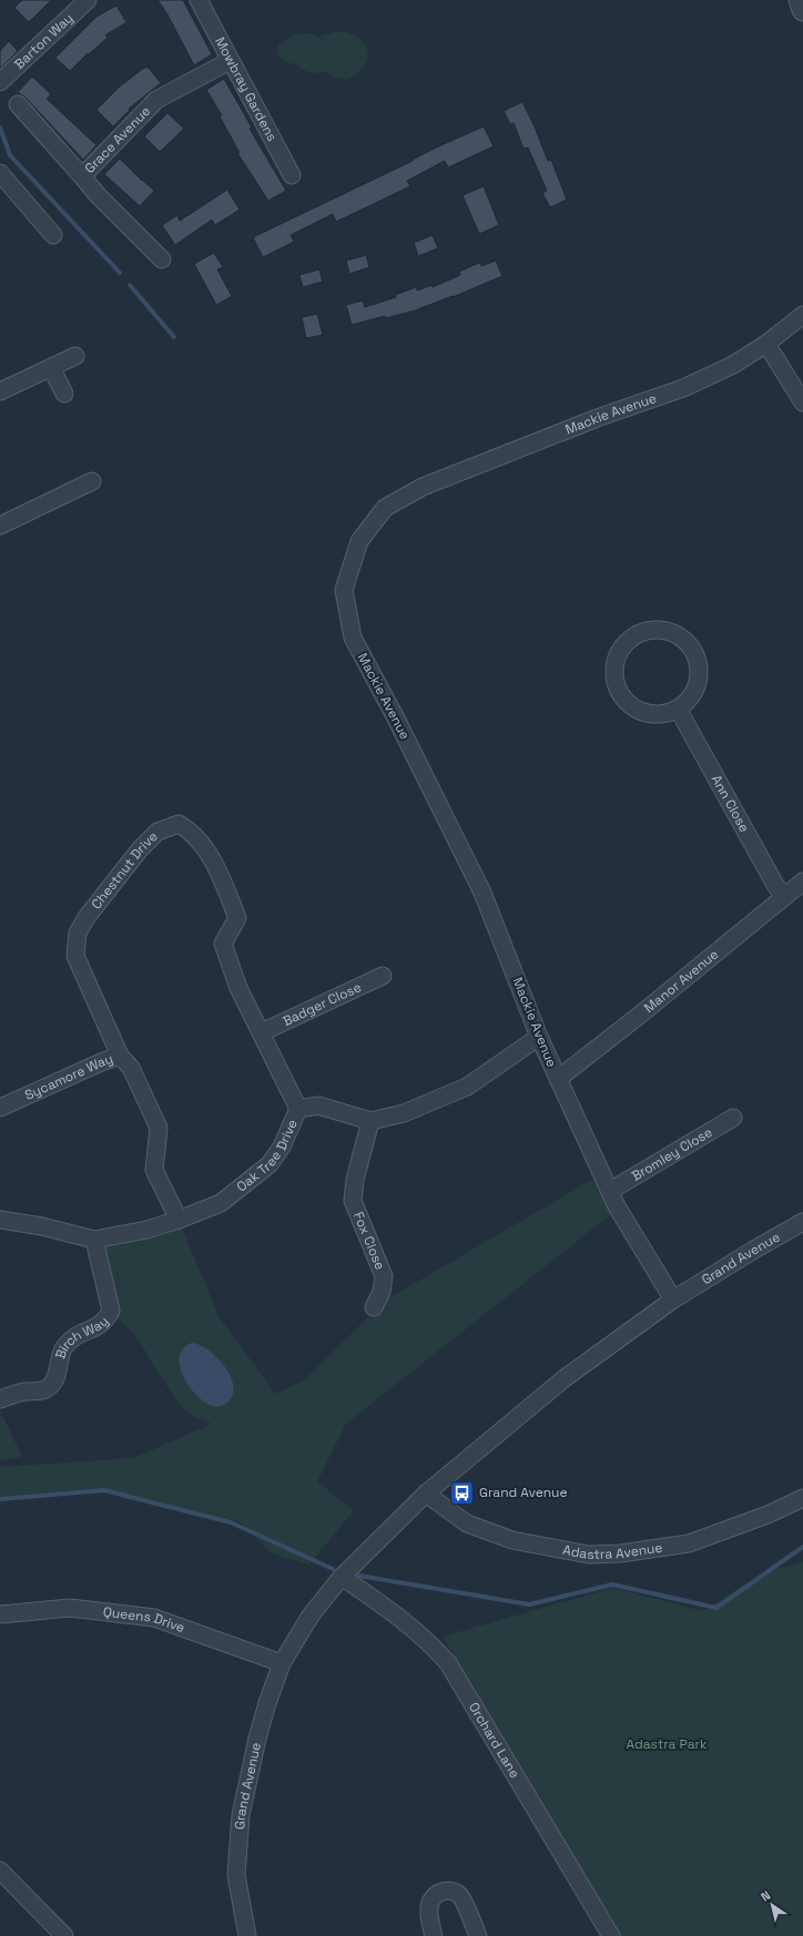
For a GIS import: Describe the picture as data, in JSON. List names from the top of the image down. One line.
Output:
{"streets":{"street":["Barton Way","Mowbray Gardens","Grace Avenue","Mackie Avenue","Ann Close","Chestnut Drive","Manor Avenue","Badger Close","Sycamore Way","Oak Tree Drive","Bromley Close","Fox Close","Grand Avenue","Birch Way","Adastra Avenue","Queens Drive","Orchard Lane"]},"crossings":[["Mowbray Gardens","Grace Avenue"],["Mackie Avenue","Manor Avenue"],["Mackie Avenue","Oak Tree Drive"],["Mackie Avenue","Bromley Close"],["Mackie Avenue","Grand Avenue"],["Ann Close","Manor Avenue"],["Chestnut Drive","Badger Close"],["Chestnut Drive","Sycamore Way"],["Sycamore Way","Oak Tree Drive"],["Oak Tree Drive","Fox Close"],["Oak Tree Drive","Birch Way"],["Grand Avenue","Adastra Avenue"],["Grand Avenue","Queens Drive"],["Grand Avenue","Orchard Lane"]],"parks":["Adastra Park"],"places":{"bus stop":["Grand Avenue"]},"north":"top left"}
